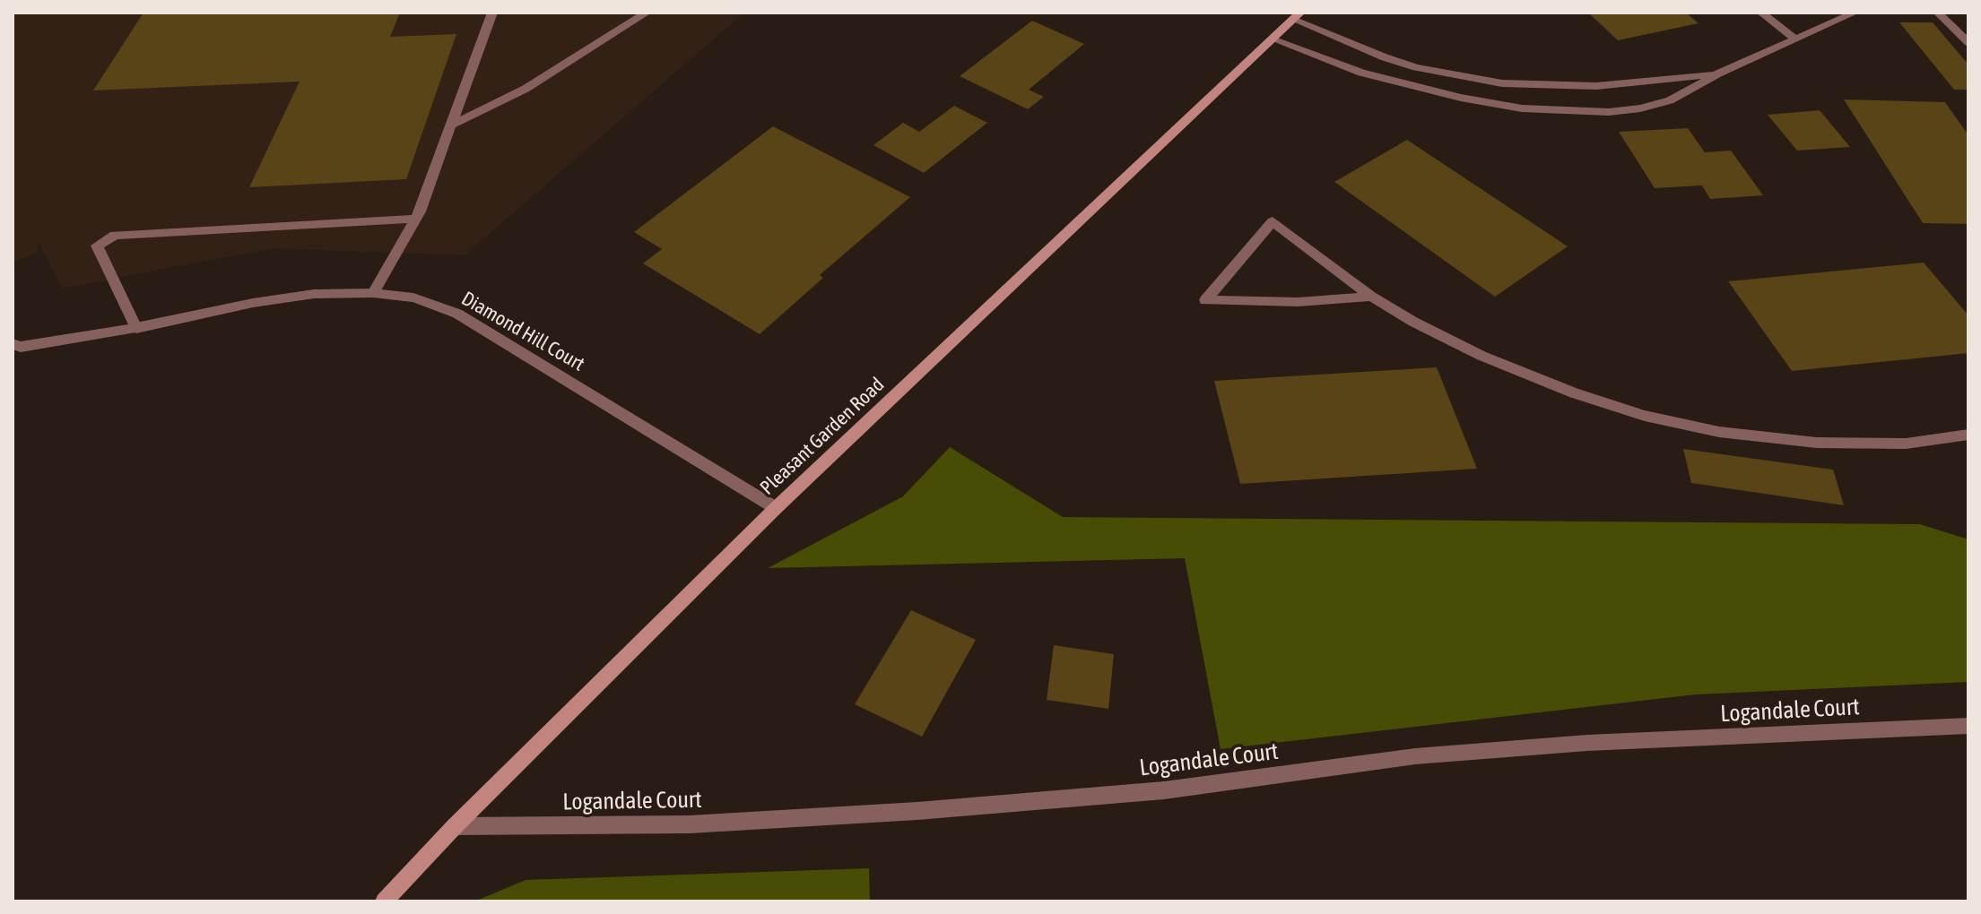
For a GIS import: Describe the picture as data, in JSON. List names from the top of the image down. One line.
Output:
{"streets":{"main road":["Pleasant Garden Road"],"street":["Diamond Hill Court","Logandale Court"]},"crossings":[["Diamond Hill Court","Pleasant Garden Road"],["Pleasant Garden Road","Logandale Court"]]}
